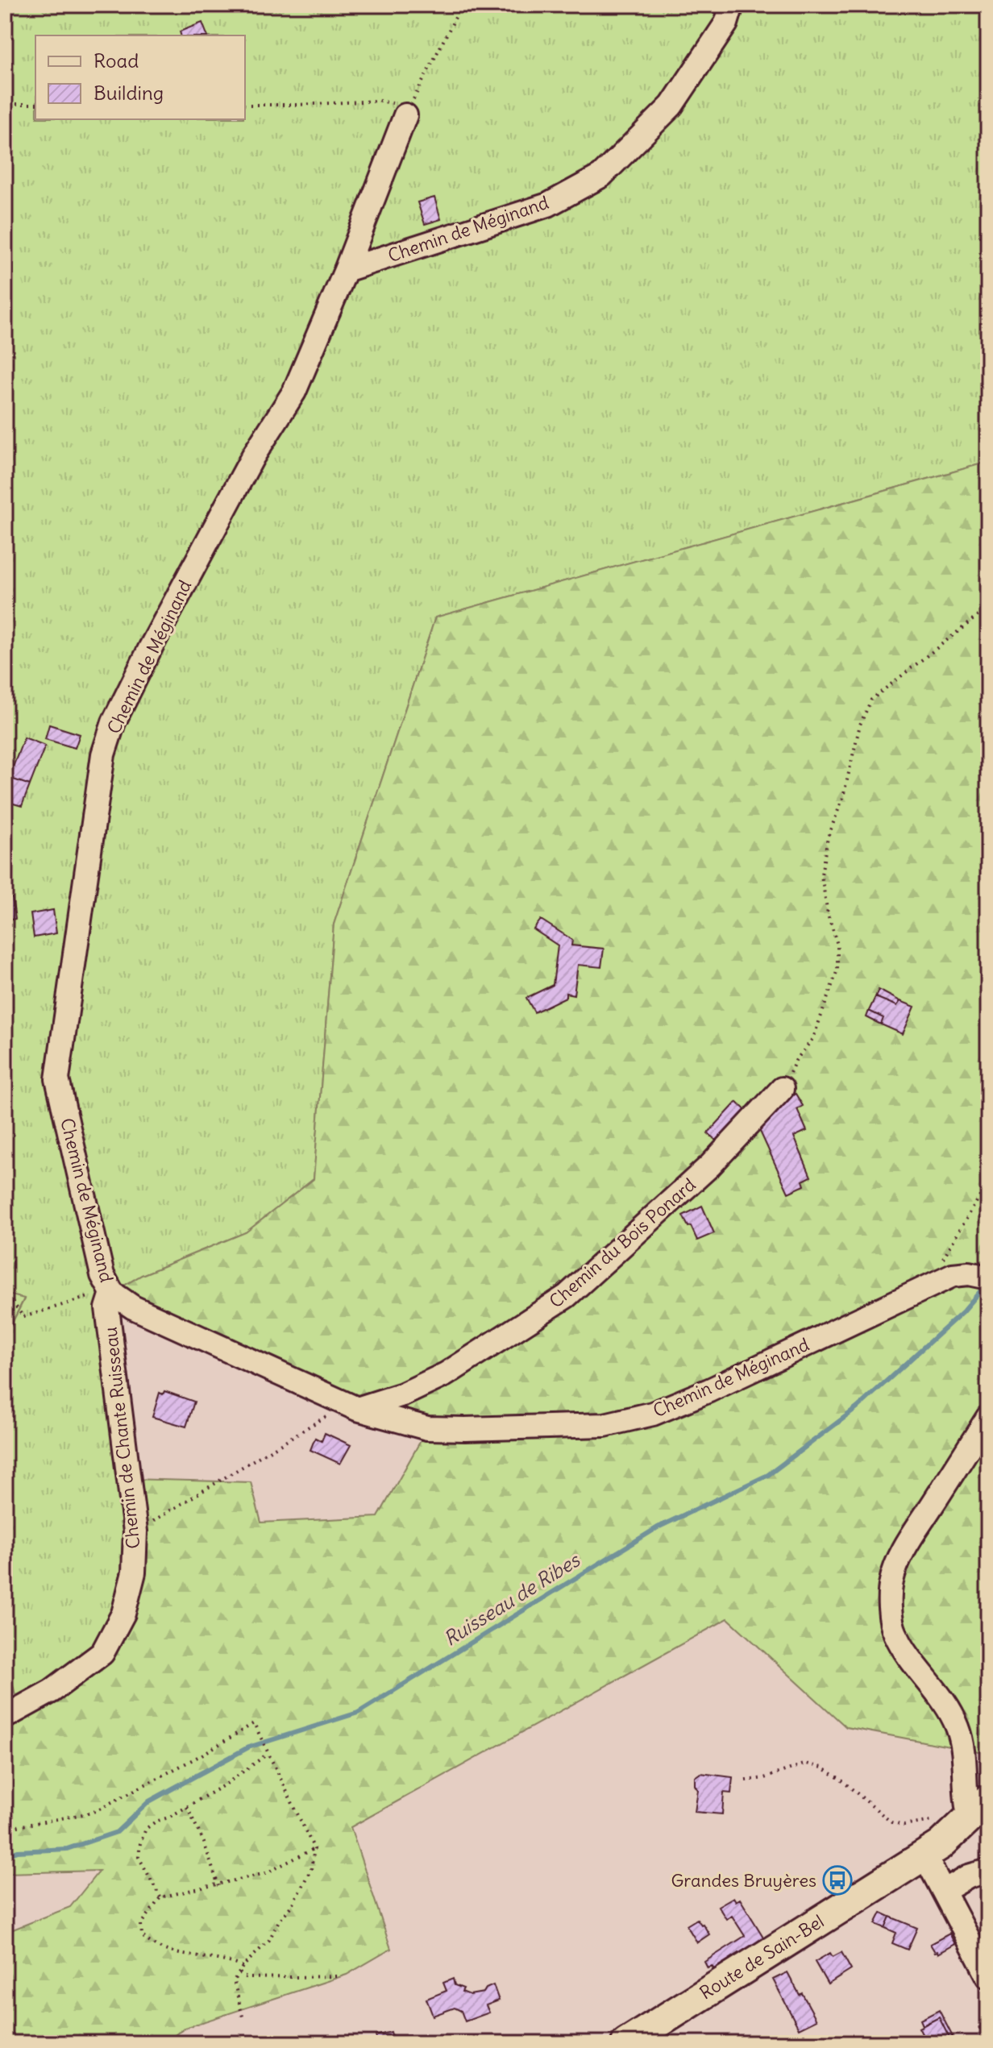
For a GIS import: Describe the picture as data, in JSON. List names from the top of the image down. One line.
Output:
{"streets":{"main road":["Route de Sain-Bel"],"street":["Chemin de Méginand","Chemin du Bois Ponard","Chemin de Chante Ruisseau"]},"crossings":[["Chemin de Méginand","Chemin du Bois Ponard"],["Chemin de Méginand","Chemin de Chante Ruisseau"]],"water":["Ruisseau de Ribes"],"places":{"bus stop":["Grandes Bruyères"]},"legend":["Road","Building"]}
